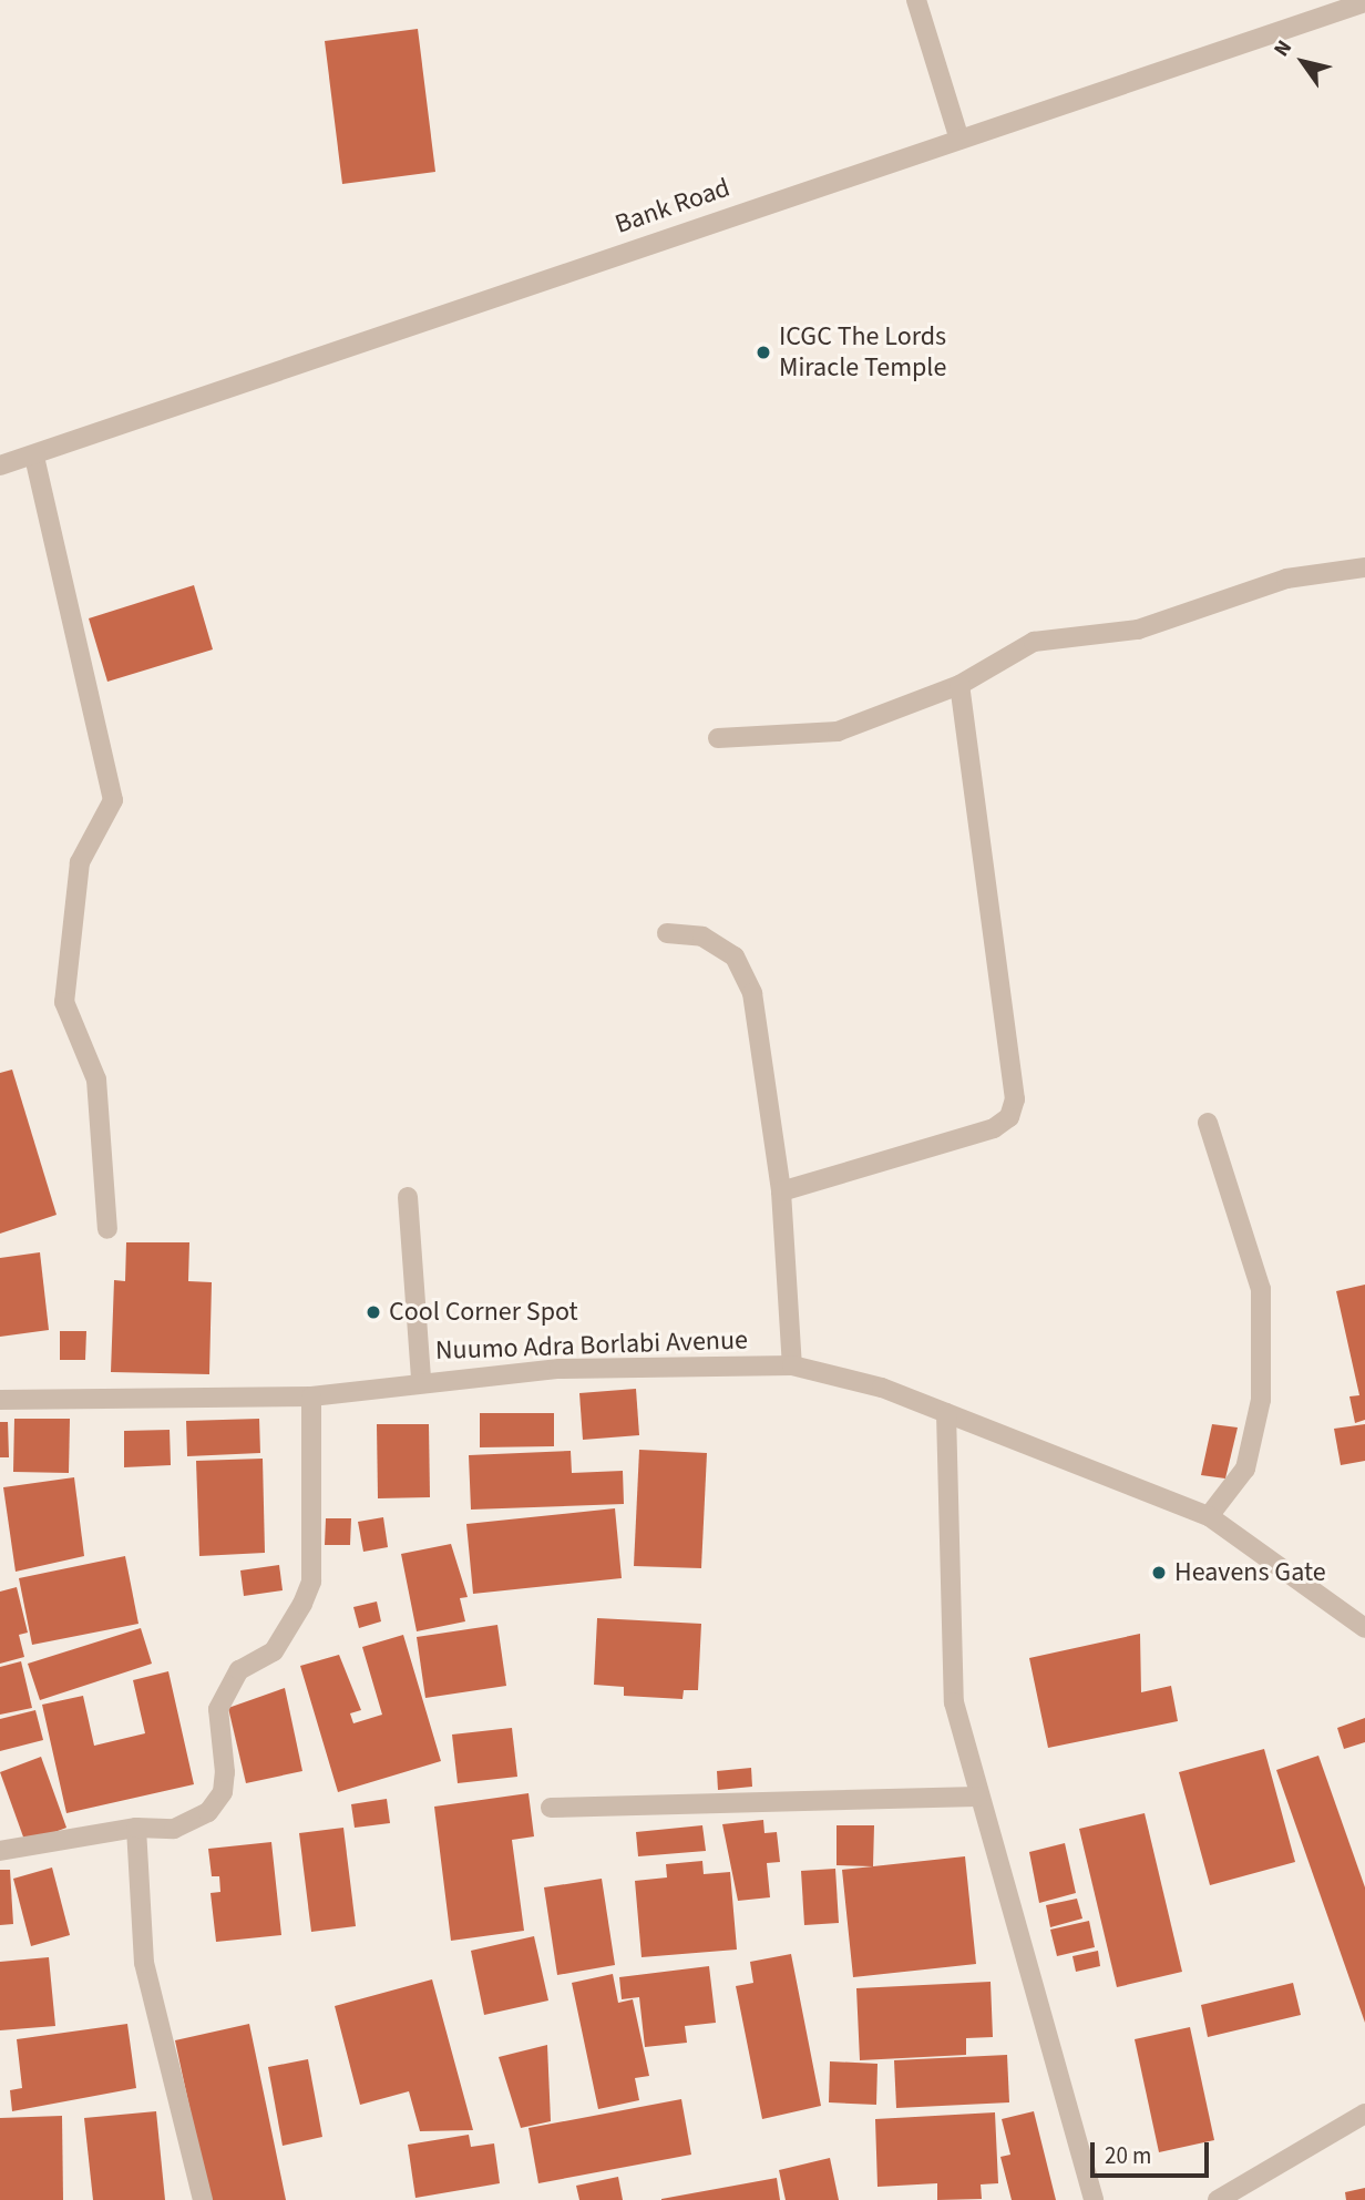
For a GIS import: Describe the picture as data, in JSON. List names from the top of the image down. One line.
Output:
{"streets":{"street":["Bank Road","Nuumo Adra Borlabi Avenue"]},"places":["ICGC The Lords Miracle Temple","Cool Corner Spot","Heavens Gate"],"scale_bar":"20 m","north":"top left"}
